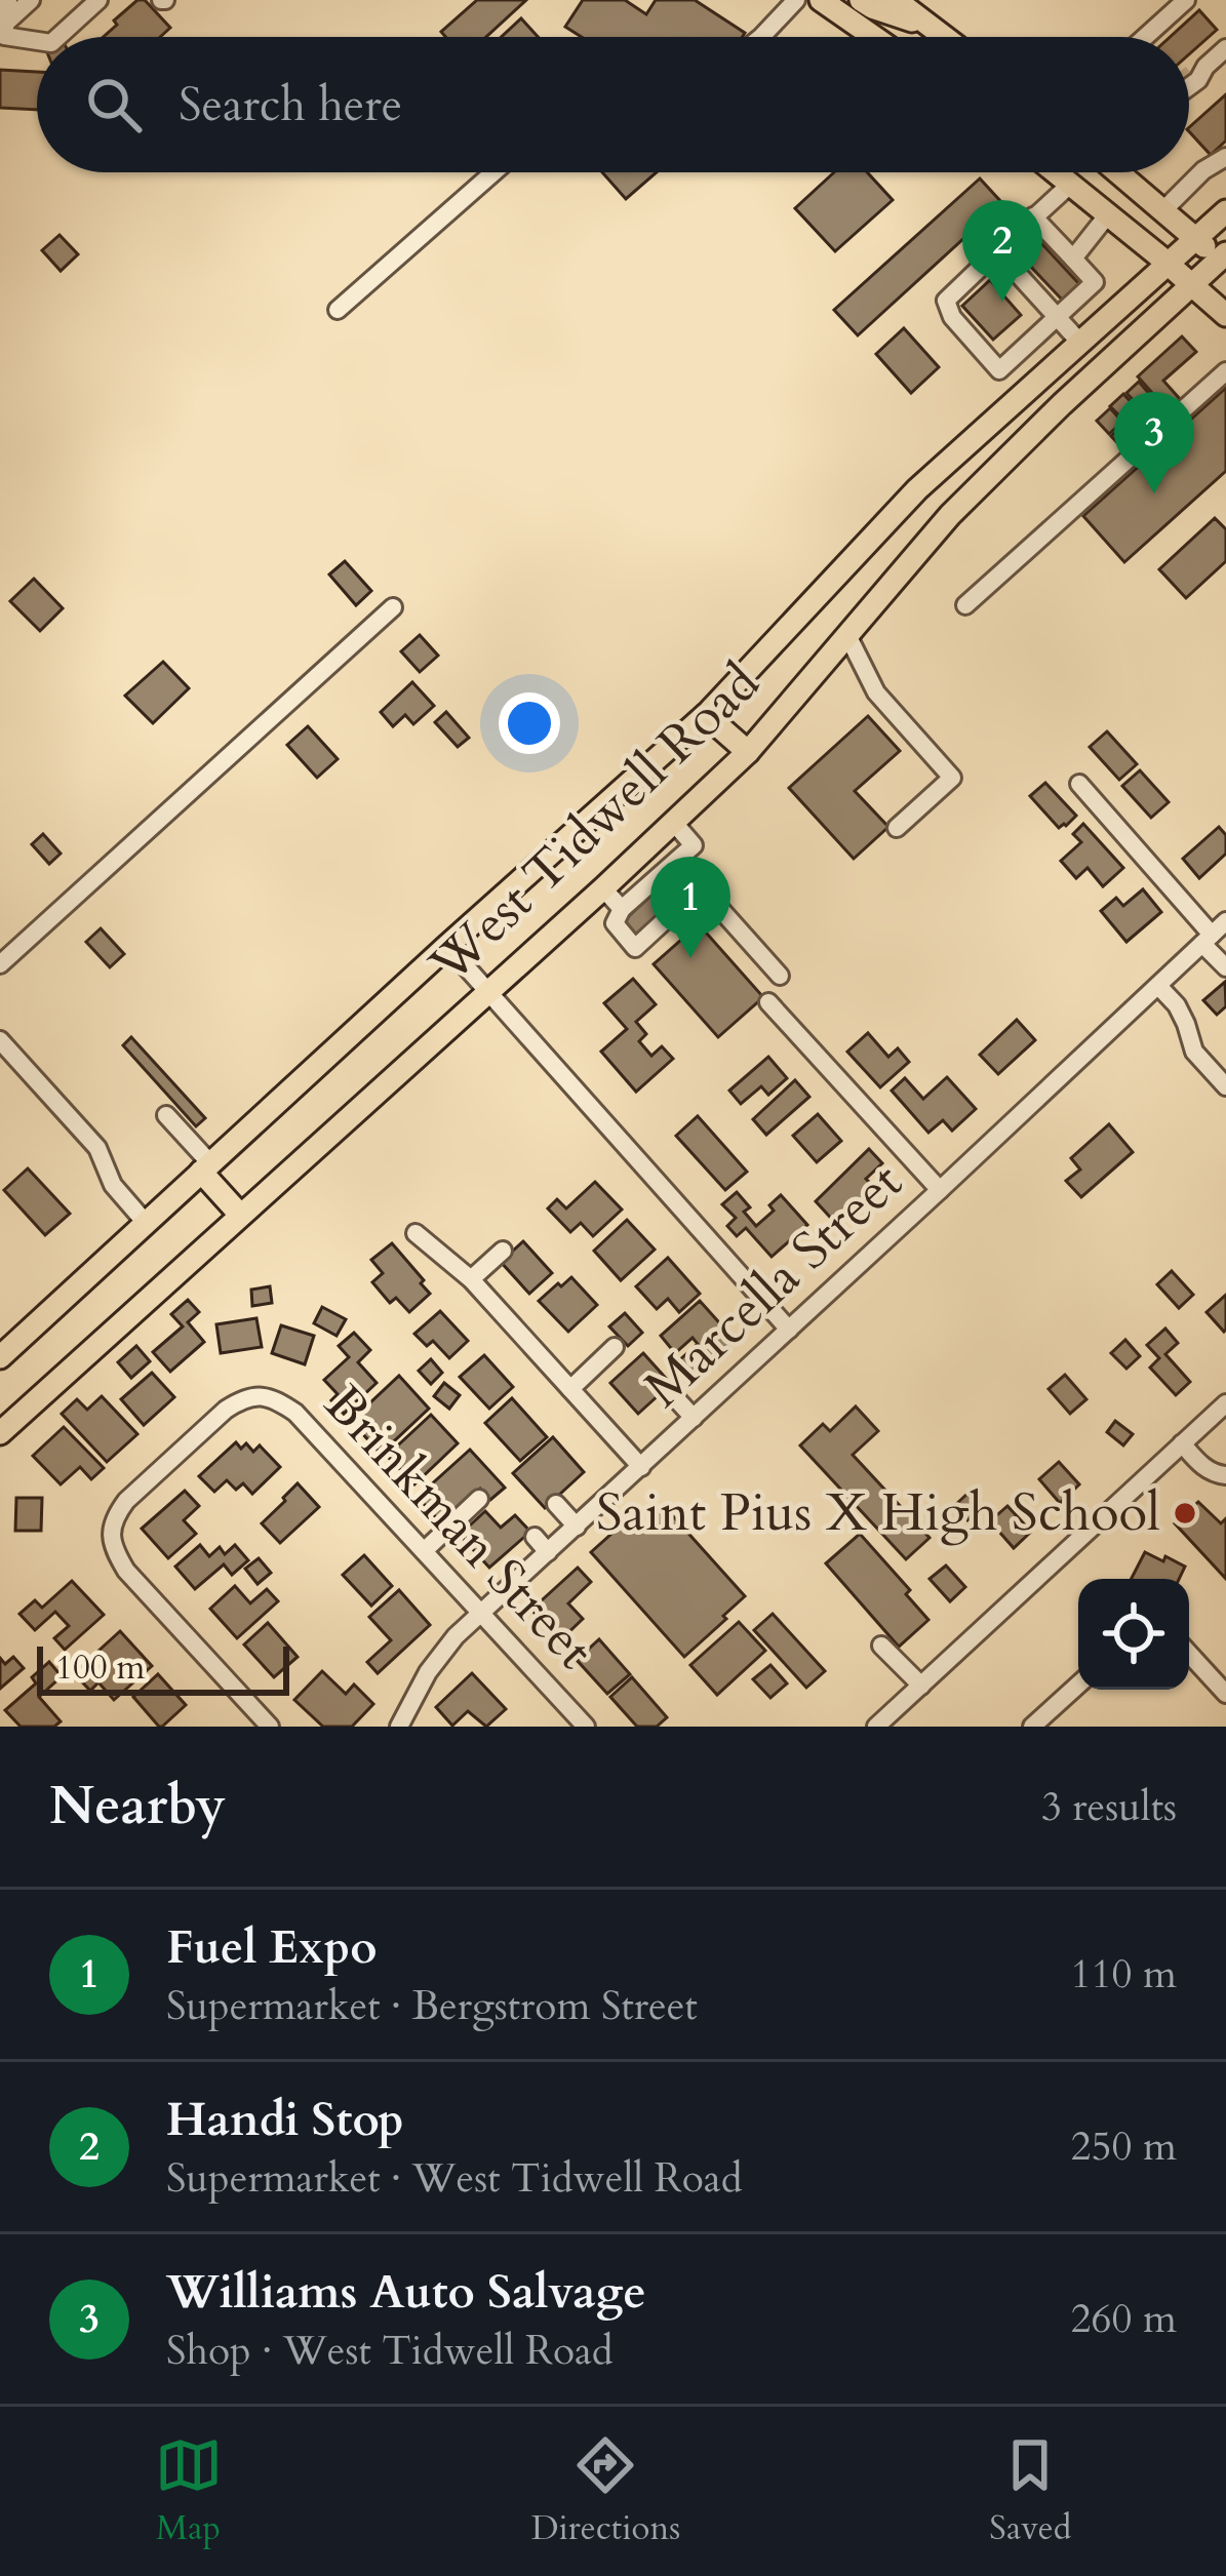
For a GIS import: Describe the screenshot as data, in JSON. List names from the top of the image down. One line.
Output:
{"streets":{"main road":["West Tidwell Road"],"street":["Marcella Street","Brinkman Street"]},"crossings":[["Marcella Street","Brinkman Street"]],"places":["Saint Pius X High School"],"scale_bar":"100 m","page":{"search":"Search here","pins":["2","3","1"],"scale":"100 m","heading":["Nearby","3 results"],"list":[{"mark":"1","name":"Fuel Expo","note":"Supermarket · Bergstrom Street","value":"110 m"},{"mark":"2","name":"Handi Stop","note":"Supermarket · West Tidwell Road","value":"250 m"},{"mark":"3","name":"Williams Auto Salvage","note":"Shop · West Tidwell Road","value":"260 m"}],"nav":["Map","Directions","Saved"]}}
